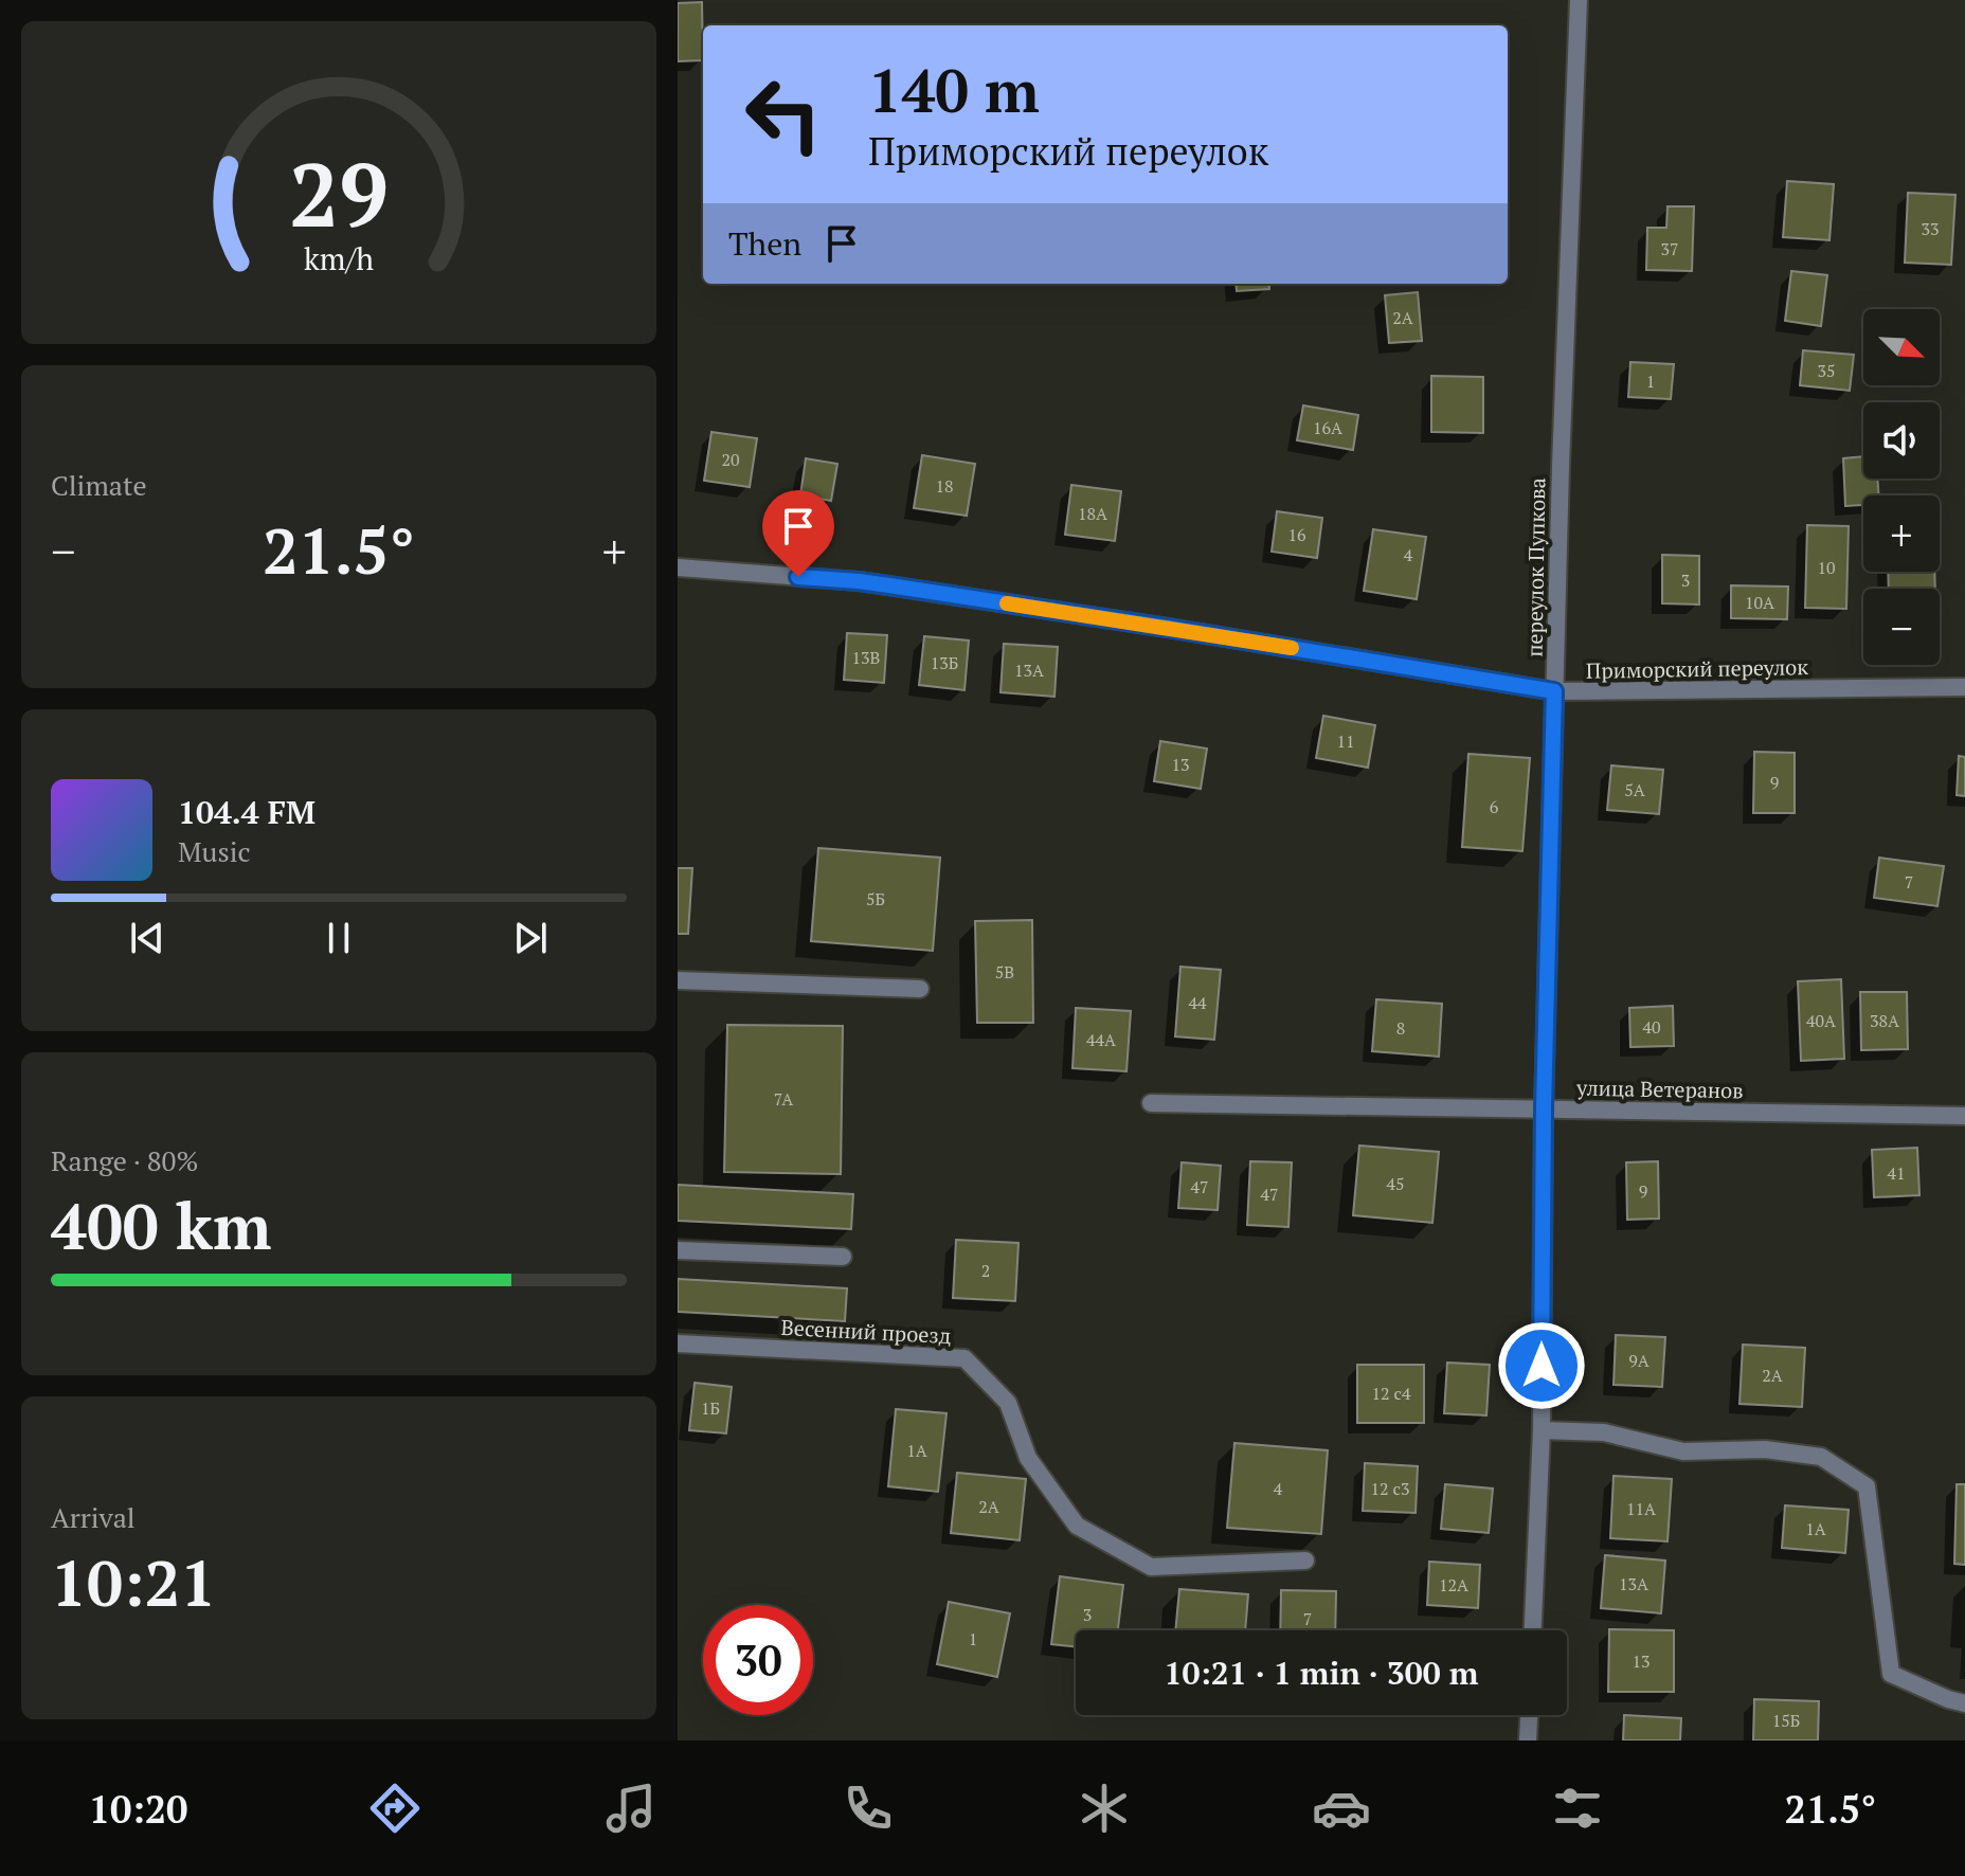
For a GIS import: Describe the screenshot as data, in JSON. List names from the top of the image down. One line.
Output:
{"streets":{"street":["переулок Пупкова","Приморский переулок","улица Ветеранов","Весенний проезд"]},"crossings":[["переулок Пупкова","Приморский переулок"],["переулок Пупкова","улица Ветеранов"]],"house_numbers":["33","37","2А","35","1","16А","20","18","18А","16","4","10","3","10А","13В","13Б","13А","11","13","9","5А","6","7","5Б","5В","44","40А","38А","40","8","44А","7А","41","45","47","9","47","2","9А","2А","12 с4","1Б","1А","4","12 с3","2А","11А","1А","13А","12А","3","7","1","13","15Б"],"north":"bottom right","page":{"turn":["140 m","Приморский переулок"],"then":"Then","map_buttons":["+","−"],"tile":["Climate",["Range · 80%","400 km"],["Arrival","10:21"]],"heat":["−","21.5°","+"],"song":["104.4 FM","Music"],"limit":"30","trip":"10:21 · 1 min · 300 m","tabs":["10:20","21.5°"],"gauge":["29","km/h"]}}
